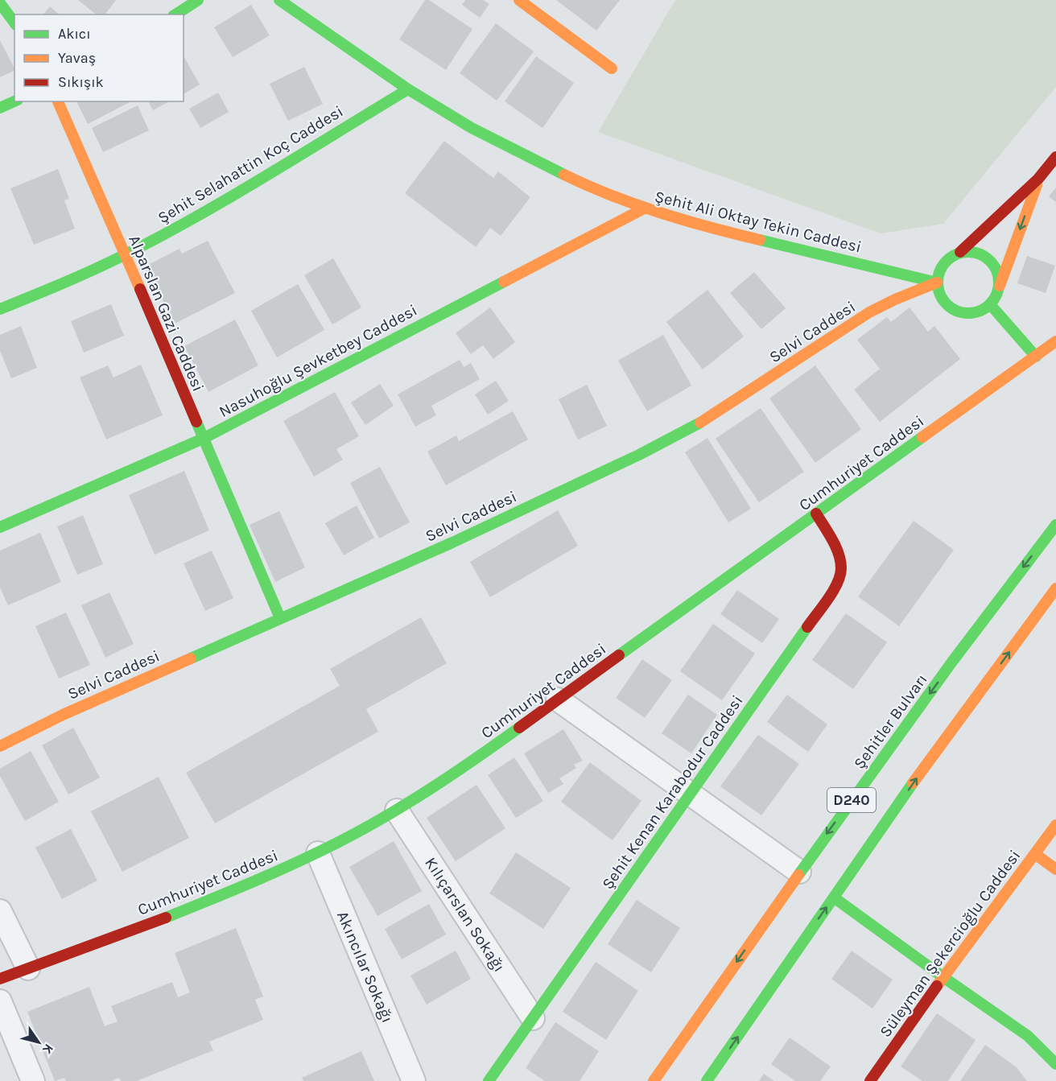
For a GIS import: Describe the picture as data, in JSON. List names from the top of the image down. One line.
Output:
{"streets":{"street":["Şehit Selahattin Koç Caddesi","Şehit Ali Oktay Tekin Caddesi","Alparslan Gazi Caddesi","Selvi Caddesi","Nasuhoğlu Şevketbey Caddesi","Cumhuriyet Caddesi","Şehitler Bulvarı","Şehit Kenan Karabodur Caddesi","D240","Kılıçarslan Sokağı","Süleyman Şekercioğlu Caddesi","Akıncılar Sokağı"]},"crossings":[["Şehit Selahattin Koç Caddesi","Şehit Ali Oktay Tekin Caddesi"],["Şehit Selahattin Koç Caddesi","Alparslan Gazi Caddesi"],["Şehit Ali Oktay Tekin Caddesi","Selvi Caddesi"],["Şehit Ali Oktay Tekin Caddesi","Nasuhoğlu Şevketbey Caddesi"],["Alparslan Gazi Caddesi","Selvi Caddesi"],["Alparslan Gazi Caddesi","Nasuhoğlu Şevketbey Caddesi"],["Cumhuriyet Caddesi","Şehit Kenan Karabodur Caddesi"],["Cumhuriyet Caddesi","Kılıçarslan Sokağı"],["Cumhuriyet Caddesi","Akıncılar Sokağı"],["Şehit Kenan Karabodur Caddesi","Kılıçarslan Sokağı"]],"legend":["Akıcı","Yavaş","Sıkışık"],"north":"bottom right"}
